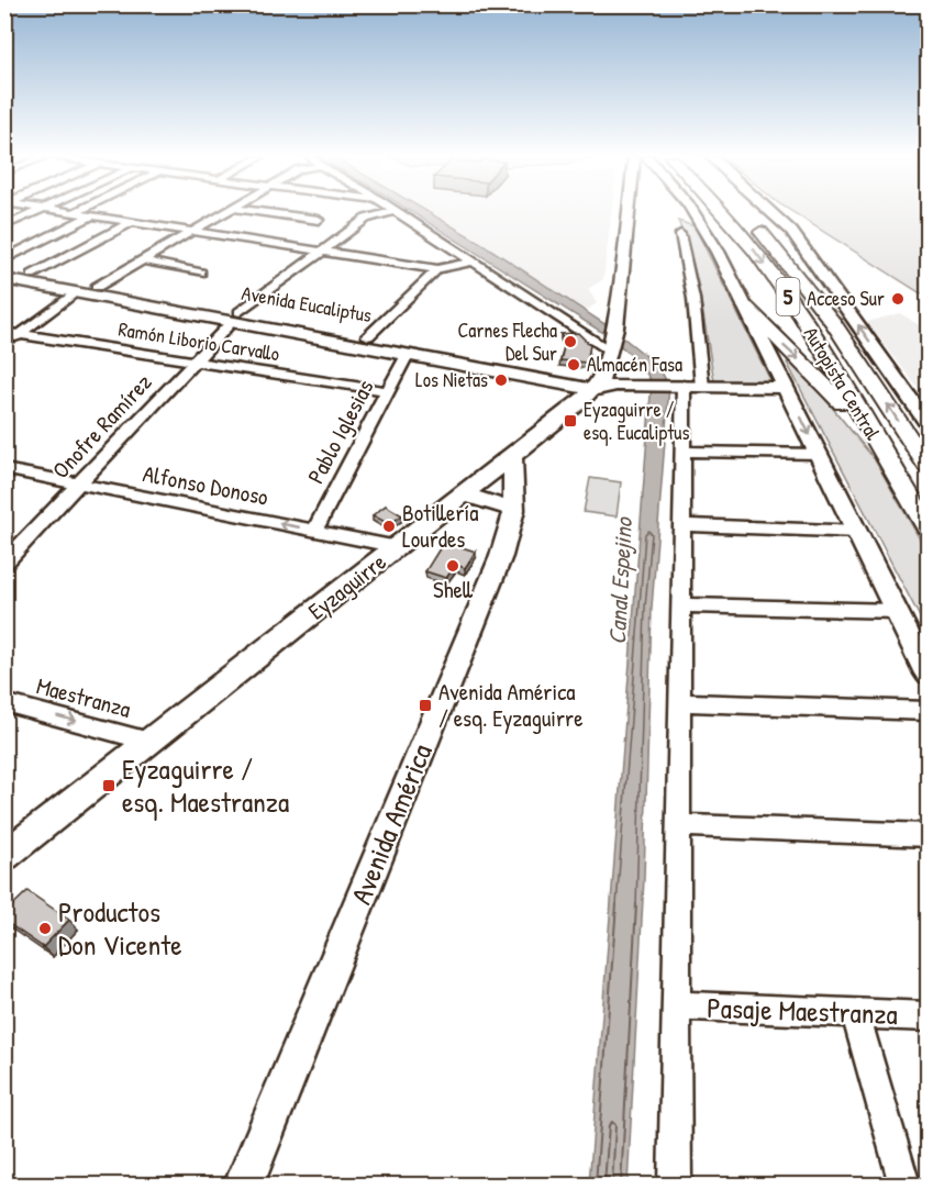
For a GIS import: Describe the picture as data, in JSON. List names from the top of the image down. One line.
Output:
{"streets":{"highway":["5","Autopista Central"],"main road":["Avenida Eucaliptus","Eyzaguirre","Avenida América"],"street":["Ramón Liborio Carvallo","Onofre Ramírez","Pablo Iglesias","Alfonso Donoso","Maestranza","Pasaje Maestranza"]},"crossings":[["Avenida Eucaliptus","Onofre Ramírez"],["Avenida Eucaliptus","Pablo Iglesias"],["Avenida Eucaliptus","Eyzaguirre"],["Ramón Liborio Carvallo","Onofre Ramírez"],["Ramón Liborio Carvallo","Pablo Iglesias"],["Onofre Ramírez","Alfonso Donoso"],["Pablo Iglesias","Alfonso Donoso"],["Alfonso Donoso","Eyzaguirre"],["Eyzaguirre","Maestranza"],["Eyzaguirre","Avenida América"]],"one_way":["Alfonso Donoso","Maestranza"],"water":["Canal Espejino"],"places":{"other":["Acceso Sur","Carnes Flecha Del Sur","Almacén Fasa","Los Nietas","Botillería Lourdes","Shell","Productos Don Vicente"],"transit":["Eyzaguirre / esq. Eucaliptus","Avenida América / esq. Eyzaguirre","Eyzaguirre / esq. Maestranza"]}}
